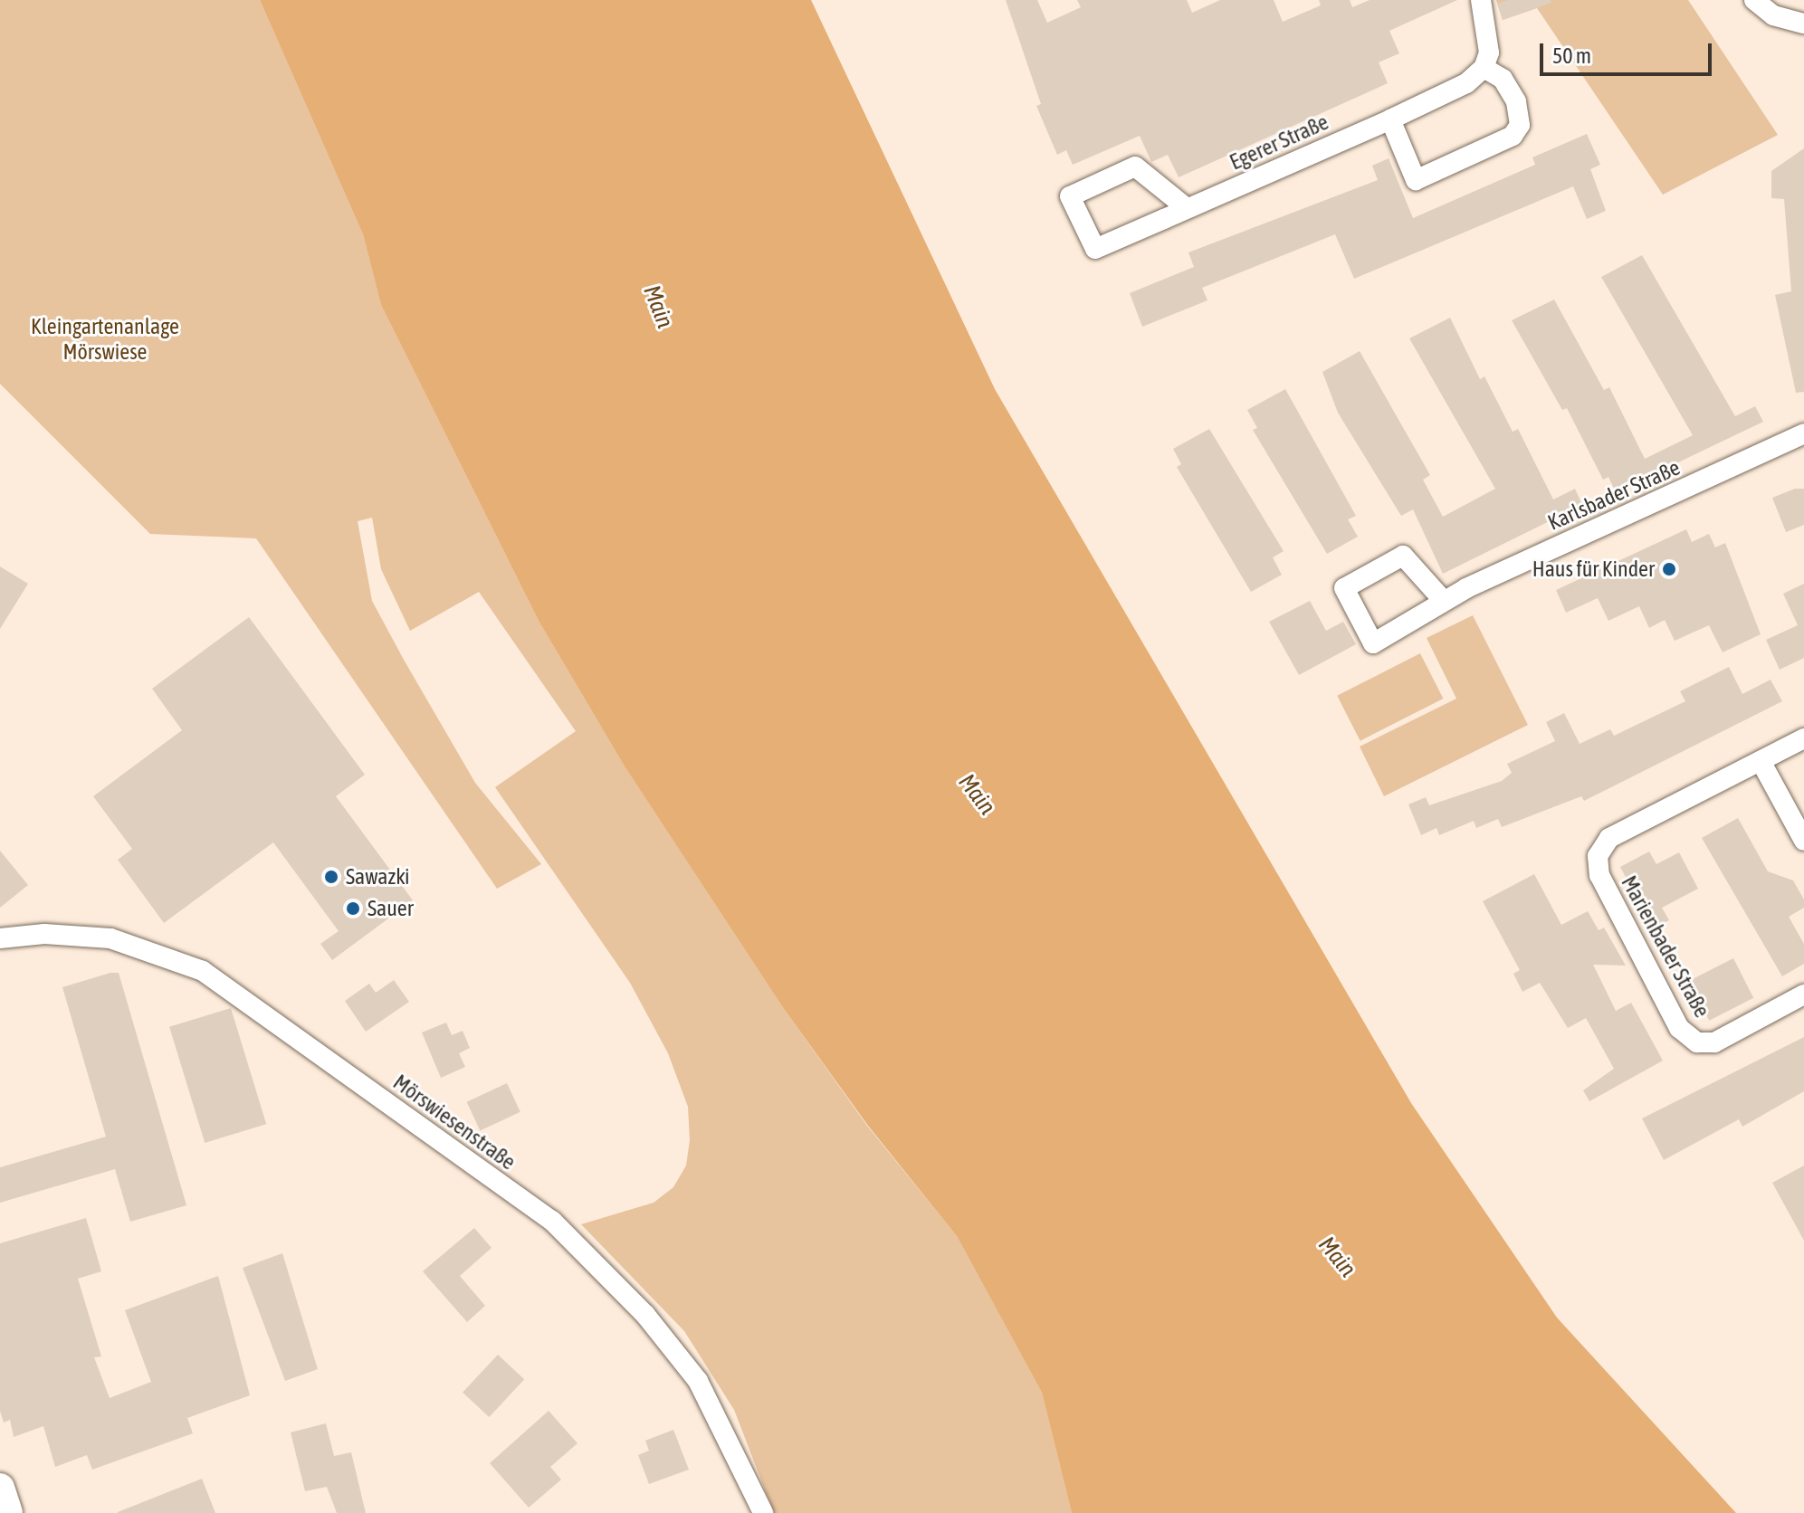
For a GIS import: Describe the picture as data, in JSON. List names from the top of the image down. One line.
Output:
{"streets":{"street":["Egerer Straße","Karlsbader Straße","Marienbader Straße","Mörswiesenstraße"]},"water":["Main"],"parks":["Kleingartenanlage Mörswiese"],"places":["Haus für Kinder","Sawazki","Sauer"],"scale_bar":"50 m"}
